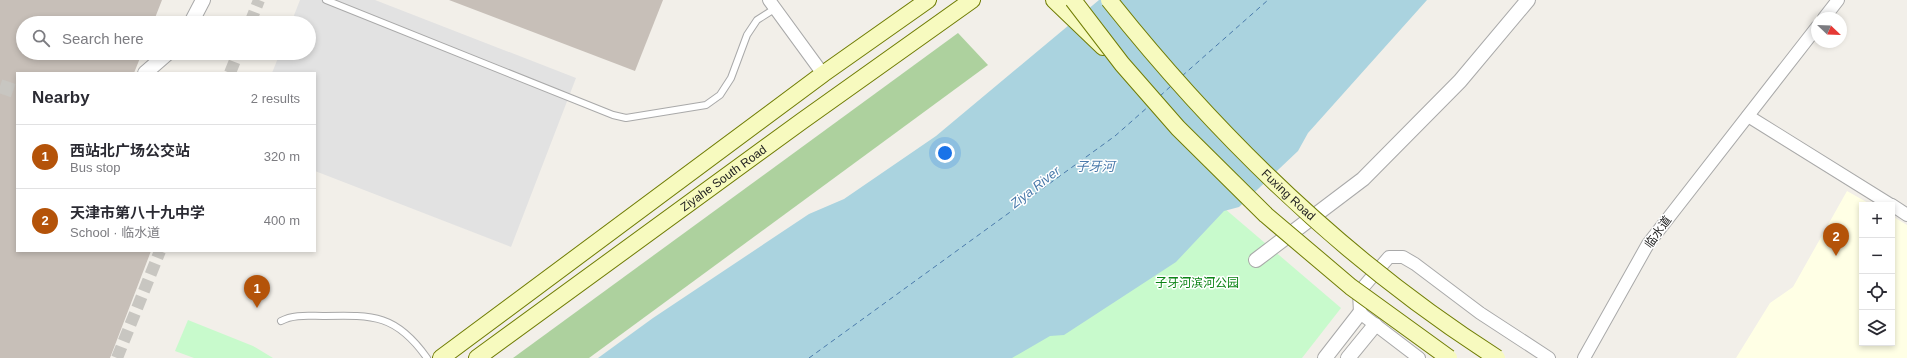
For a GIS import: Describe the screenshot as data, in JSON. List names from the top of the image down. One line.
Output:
{"streets":{"main road":["Ziyahe South Road","Fuxing Road"],"street":["临水道"]},"water":["子牙河","Ziya River"],"parks":["子牙河滨河公园"],"north":"bottom right","page":{"search":"Search here","heading":["Nearby","2 results"],"list":[{"mark":"1","name":"西站北广场公交站","note":"Bus stop","value":"320 m"},{"mark":"2","name":"天津市第八十九中学","note":"School · 临水道","value":"400 m"}],"map_buttons":["+","−"],"pins":["2","1"]}}
